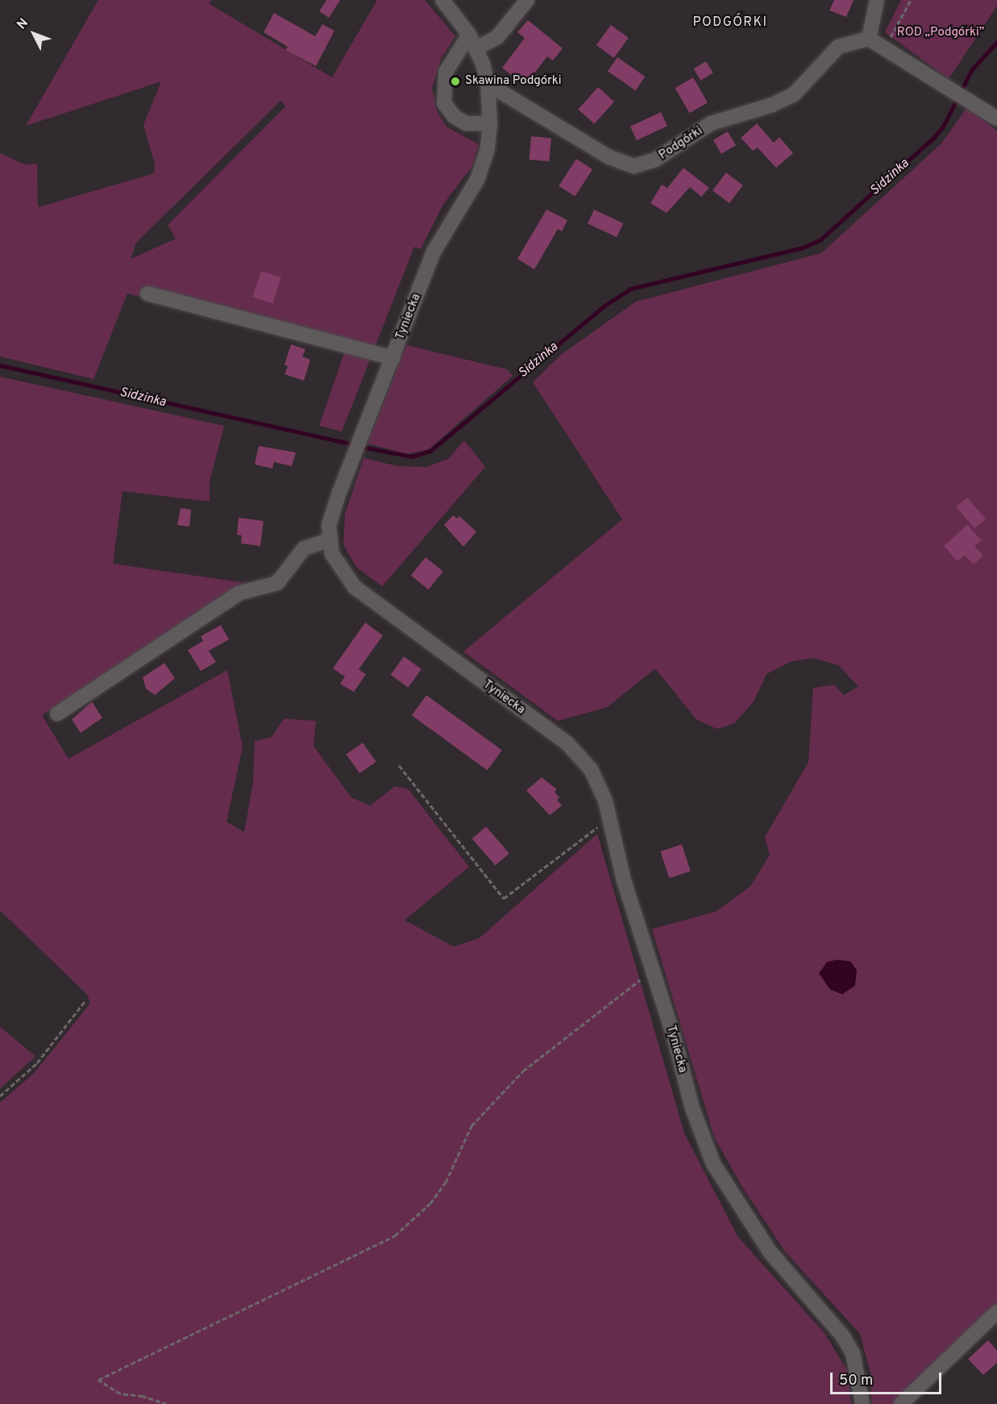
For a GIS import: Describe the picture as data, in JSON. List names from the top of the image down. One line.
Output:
{"streets":{"street":["Podgórki","Tyniecka"]},"crossings":[["Podgórki","Tyniecka"]],"districts":["PODGÓRKI"],"water":["Sidzinka"],"parks":["ROD „Podgórki”"],"places":["Skawina Podgórki"],"scale_bar":"50 m","north":"top left"}
